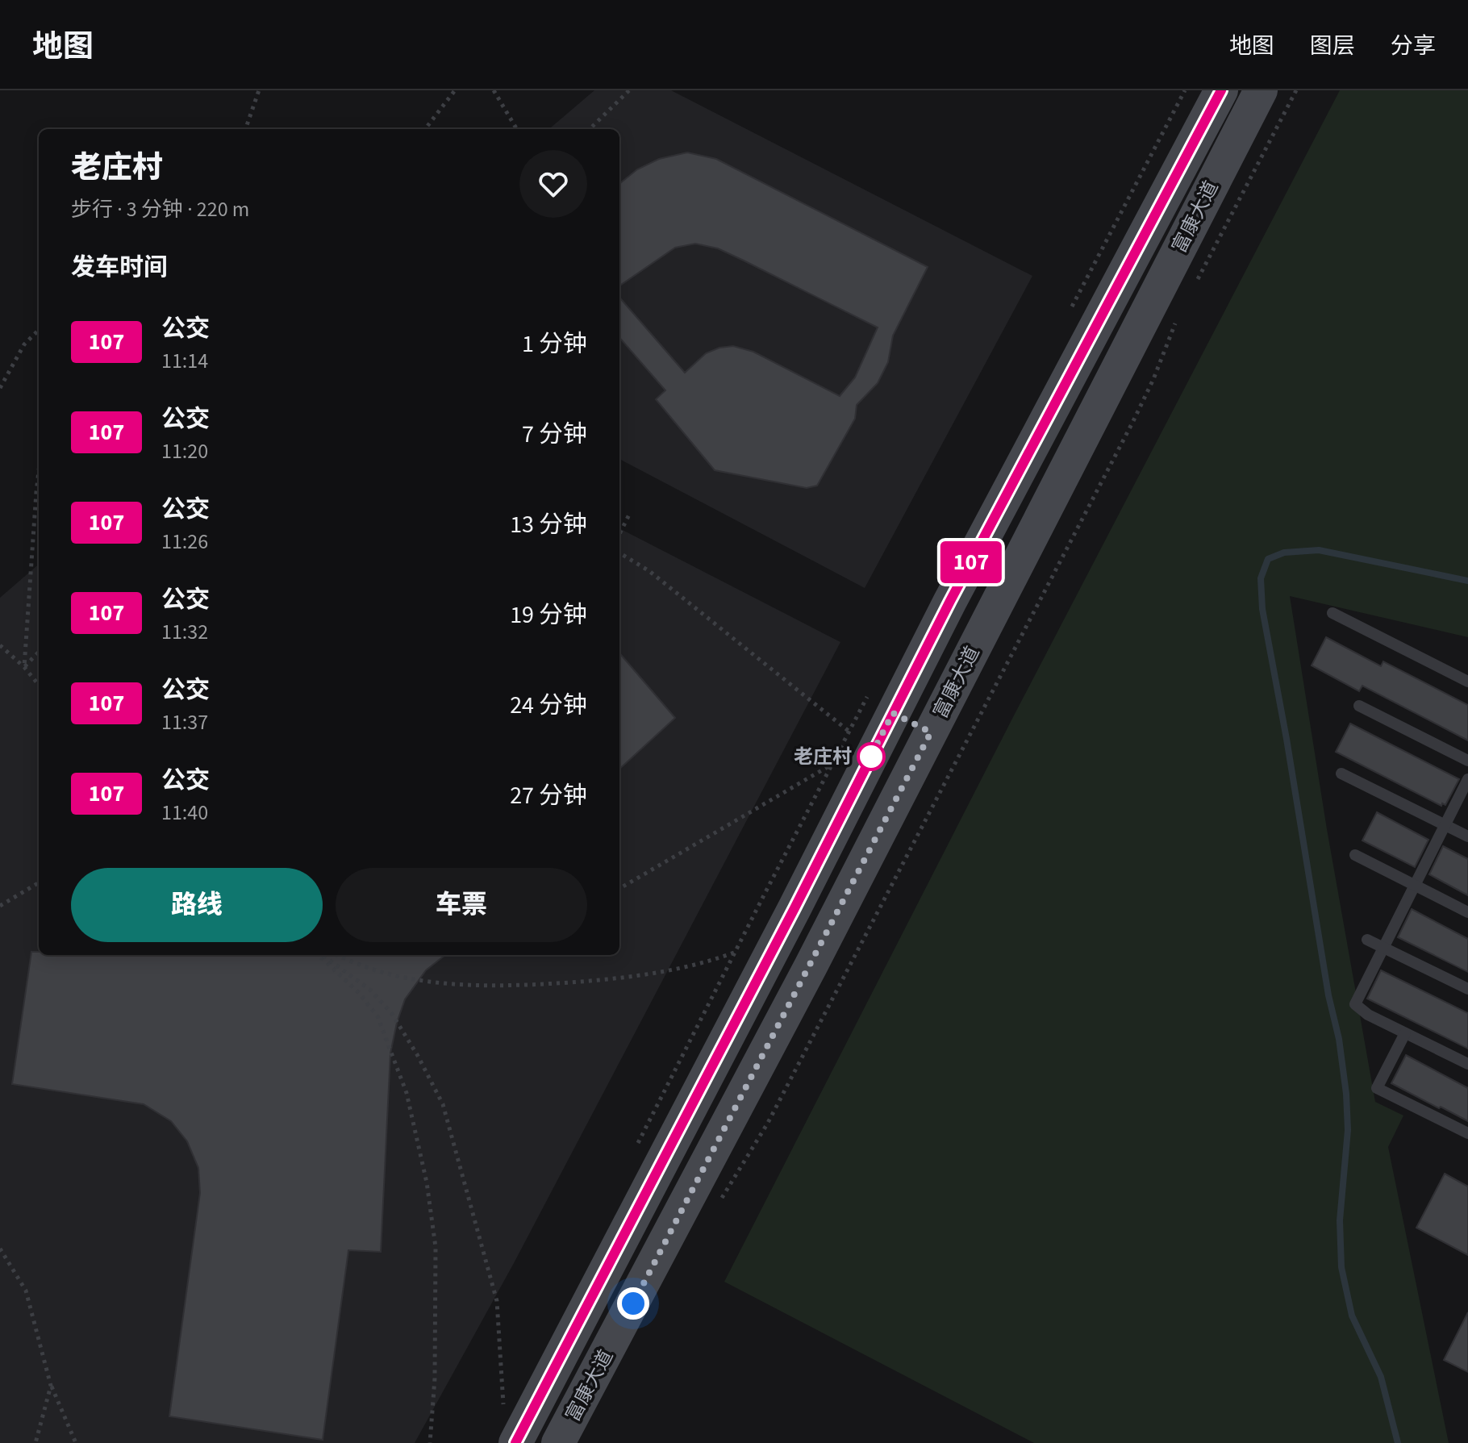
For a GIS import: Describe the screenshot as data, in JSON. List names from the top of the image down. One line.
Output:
{"streets":{"street":["富康大道"]},"places":["老庄村"],"lines":["bus line 107"],"page":{"header":"地图","nav":["地图","图层","分享"],"on_map":"107","heading":[["老庄村","步行 · 3 分钟 · 220 m"],"发车时间"],"list":[{"mark":"107","name":"公交","note":"11:14","value":"1 分钟"},{"mark":"107","name":"公交","note":"11:20","value":"7 分钟"},{"mark":"107","name":"公交","note":"11:26","value":"13 分钟"},{"mark":"107","name":"公交","note":"11:32","value":"19 分钟"},{"mark":"107","name":"公交","note":"11:37","value":"24 分钟"},{"mark":"107","name":"公交","note":"11:40","value":"27 分钟"}],"buttons":["路线","车票"]}}
